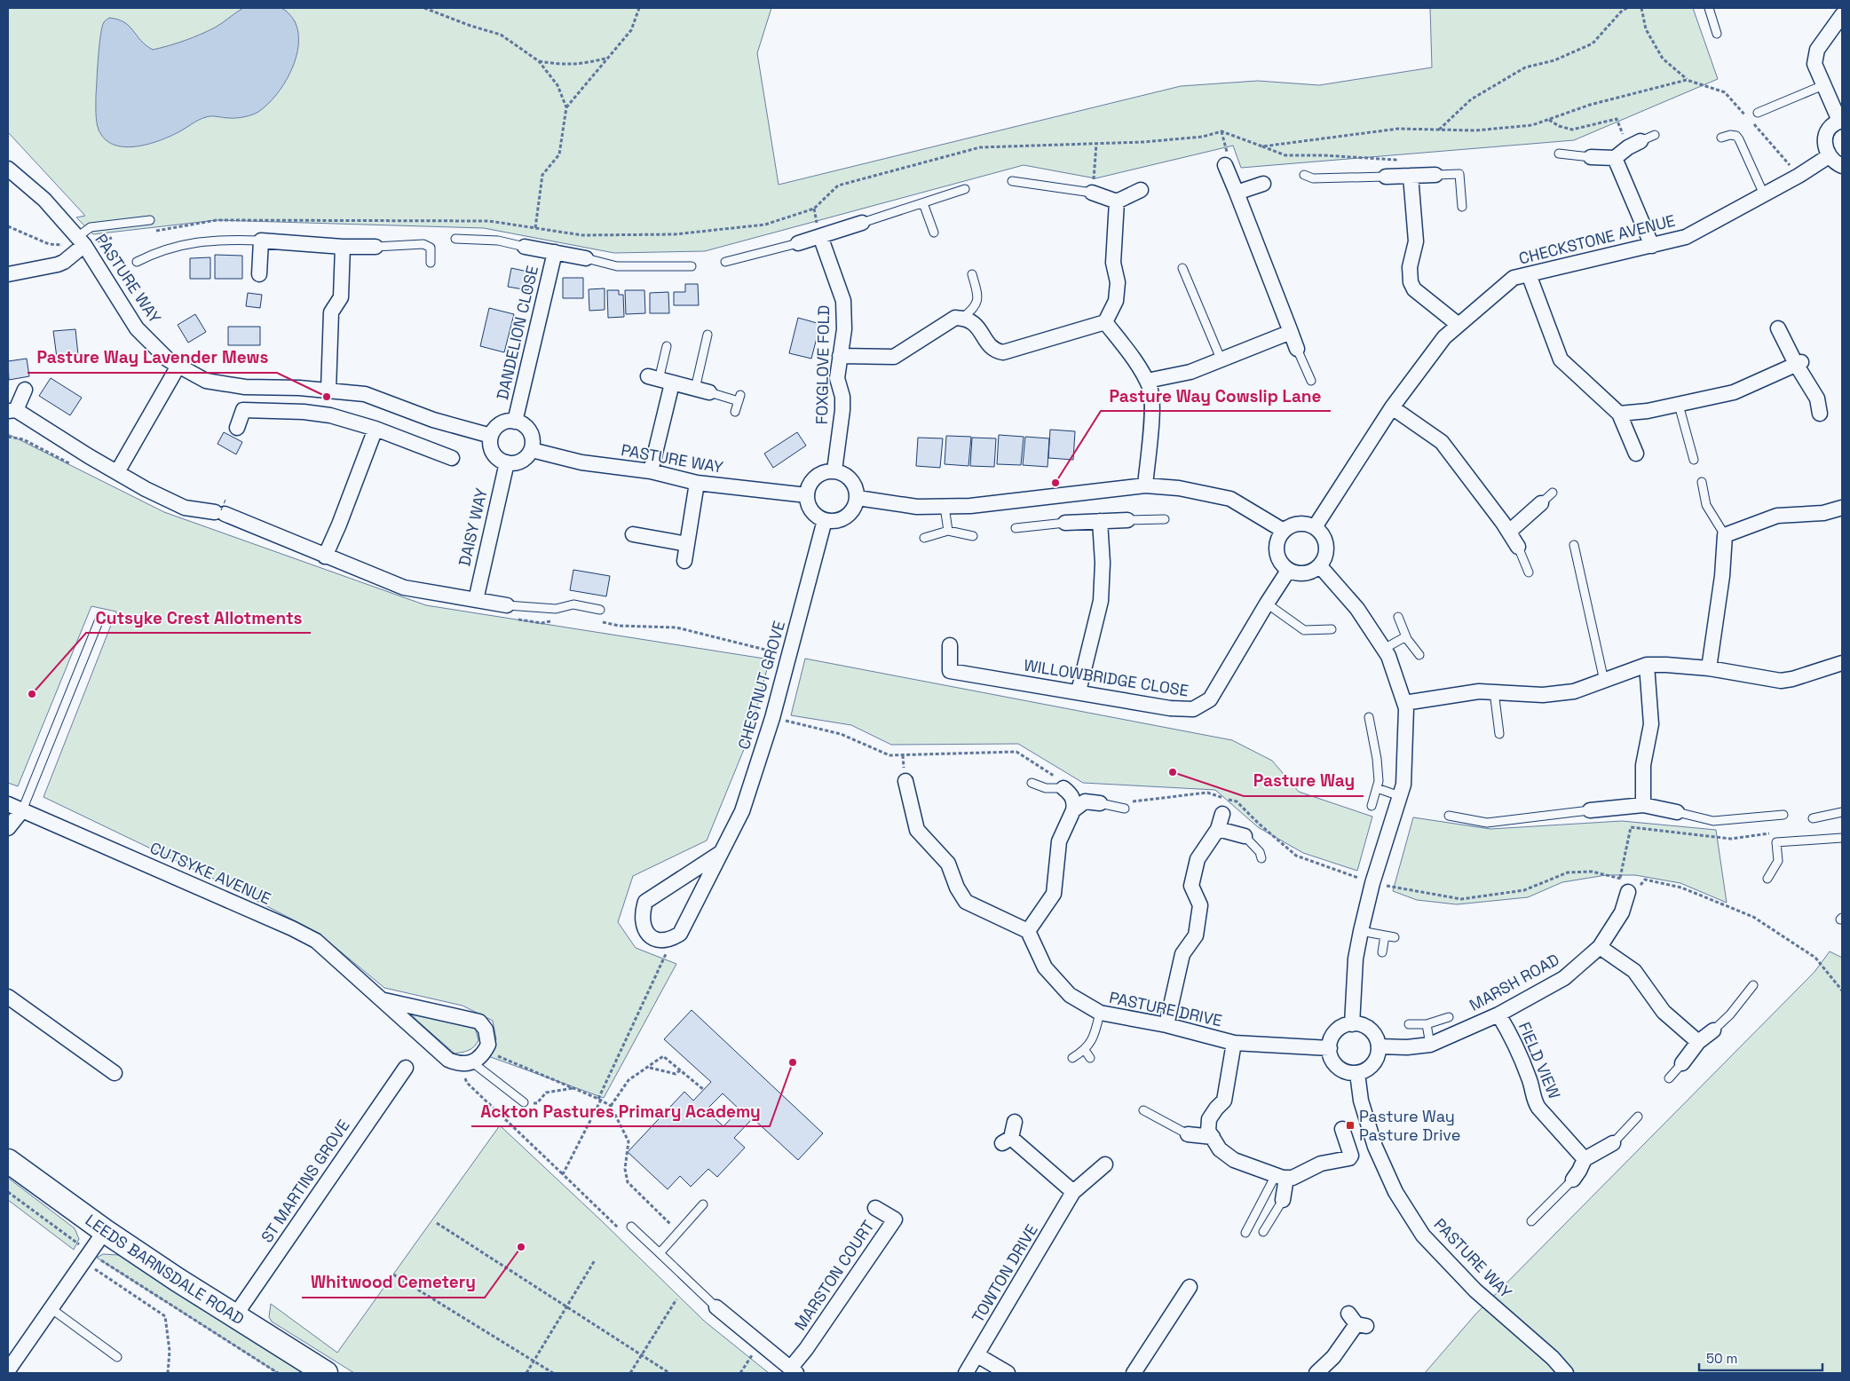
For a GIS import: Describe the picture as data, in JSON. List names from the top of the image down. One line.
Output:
{"streets":{"main road":["LEEDS BARNSDALE ROAD"],"street":["CHECKSTONE AVENUE","PASTURE WAY","DANDELION CLOSE","FOXGLOVE FOLD","DAISY WAY","WILLOWBRIDGE CLOSE","CHESTNUT GROVE","CUTSYKE AVENUE","MARSH ROAD","PASTURE DRIVE","FIELD VIEW","ST MARTINS GROVE","TOWTON DRIVE","MARSTON COURT"]},"crossings":[["CHECKSTONE AVENUE","WILLOWBRIDGE CLOSE"],["PASTURE WAY","DANDELION CLOSE"],["PASTURE WAY","FOXGLOVE FOLD"],["PASTURE WAY","DAISY WAY"],["PASTURE WAY","CHESTNUT GROVE"],["PASTURE WAY","MARSH ROAD"],["PASTURE WAY","PASTURE DRIVE"],["DANDELION CLOSE","DAISY WAY"],["FOXGLOVE FOLD","CHESTNUT GROVE"],["MARSH ROAD","PASTURE DRIVE"],["MARSH ROAD","FIELD VIEW"],["ST MARTINS GROVE","LEEDS BARNSDALE ROAD"]],"places":{"other":["Pasture Way Lavender Mews","Pasture Way Cowslip Lane","Cutsyke Crest Allotments","Pasture Way","Ackton Pastures Primary Academy","Whitwood Cemetery"],"transit":["Pasture Way Pasture Drive"]},"scale_bar":"50 m"}
